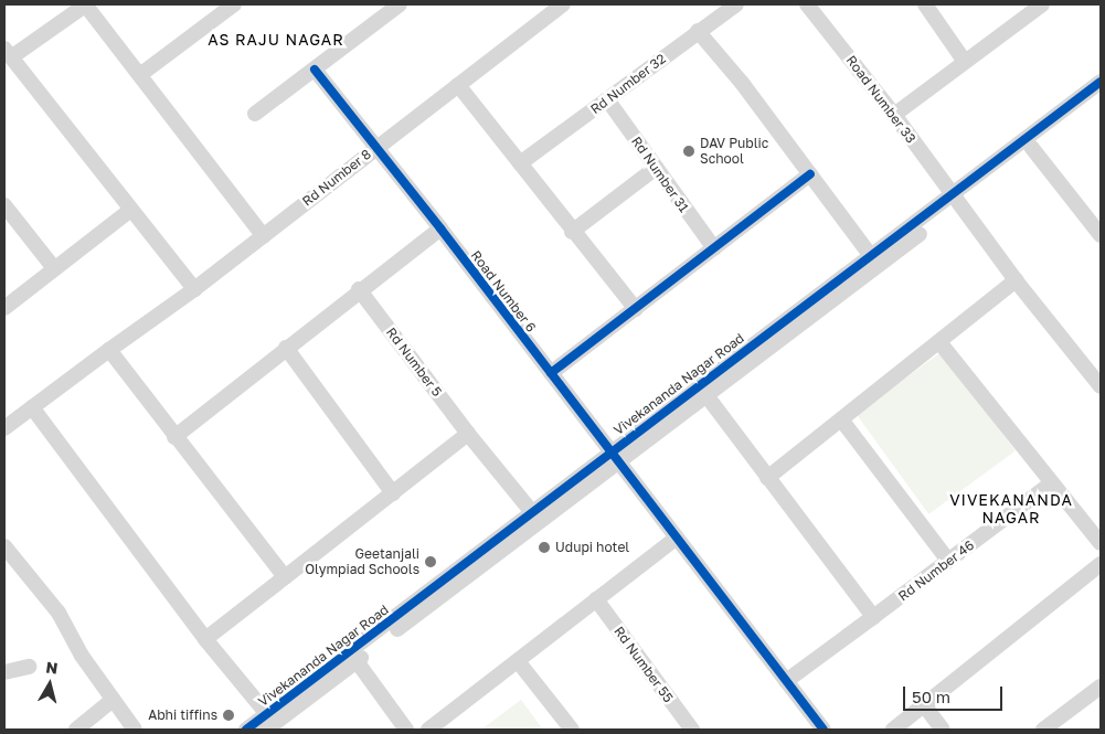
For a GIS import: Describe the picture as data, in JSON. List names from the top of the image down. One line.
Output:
{"streets":{"street":["Rd Number 32","Road Number 33","Rd Number 31","Rd Number 8","Road Number 6","Rd Number 5","Vivekananda Nagar Road","Rd Number 46","Rd Number 55"]},"crossings":[["Rd Number 32","Rd Number 31"],["Road Number 33","Vivekananda Nagar Road"],["Rd Number 8","Road Number 6"],["Road Number 6","Vivekananda Nagar Road"],["Road Number 6","Rd Number 46"],["Rd Number 5","Vivekananda Nagar Road"]],"districts":["AS RAJU NAGAR","VIVEKANANDA NAGAR"],"places":["DAV Public School","Udupi hotel","Geetanjali Olympiad Schools","Abhi tiffins"],"scale_bar":"50 m","north":"top"}
